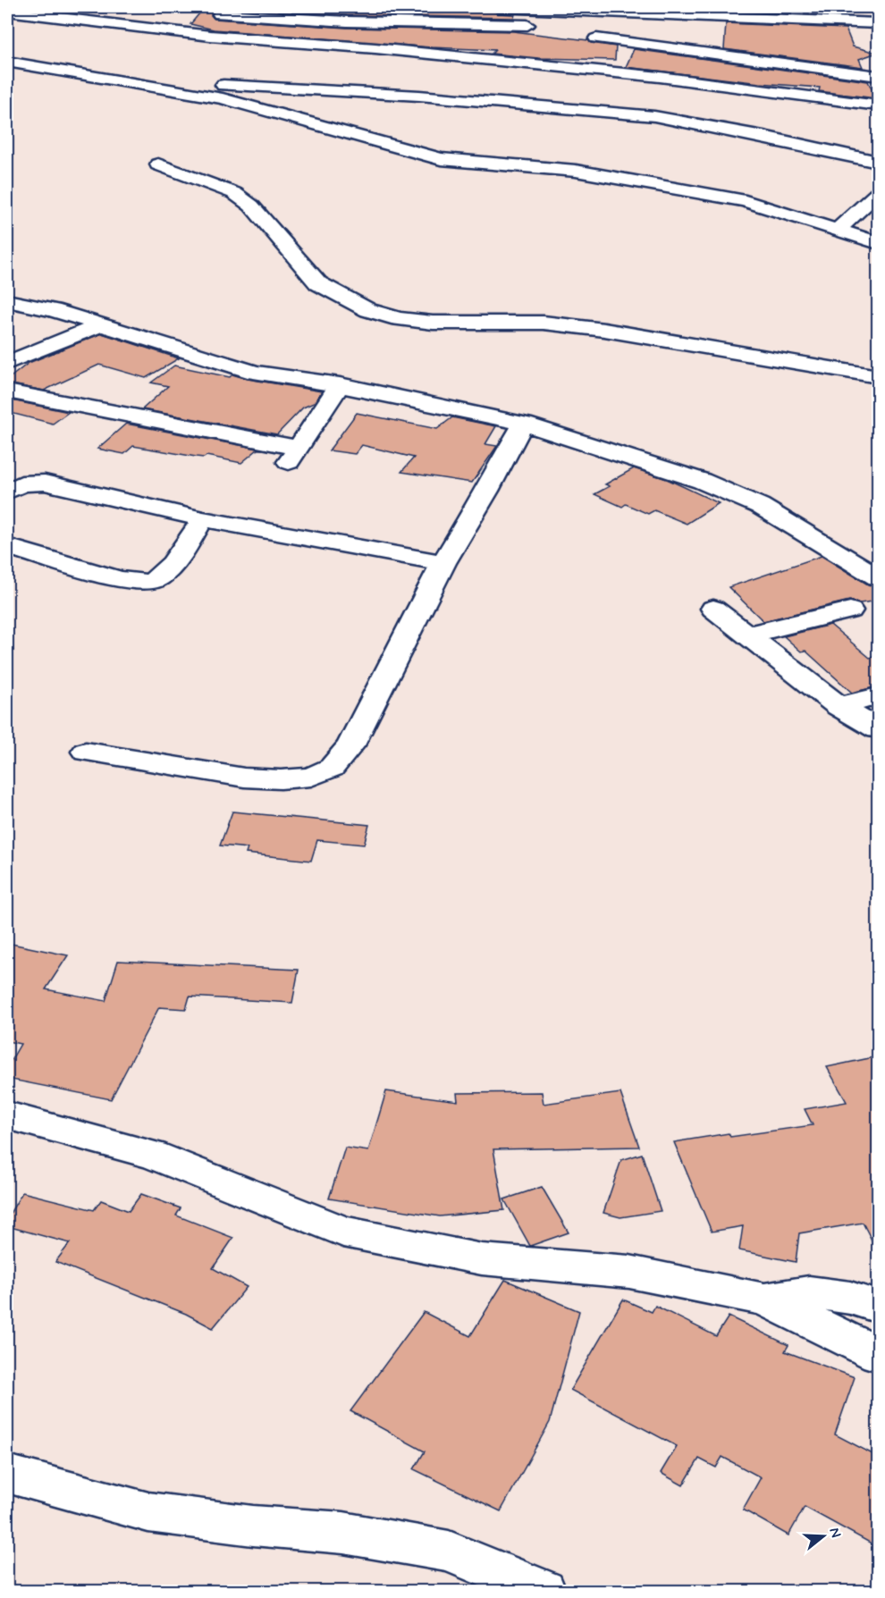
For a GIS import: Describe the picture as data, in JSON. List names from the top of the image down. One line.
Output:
{"north":"right"}
